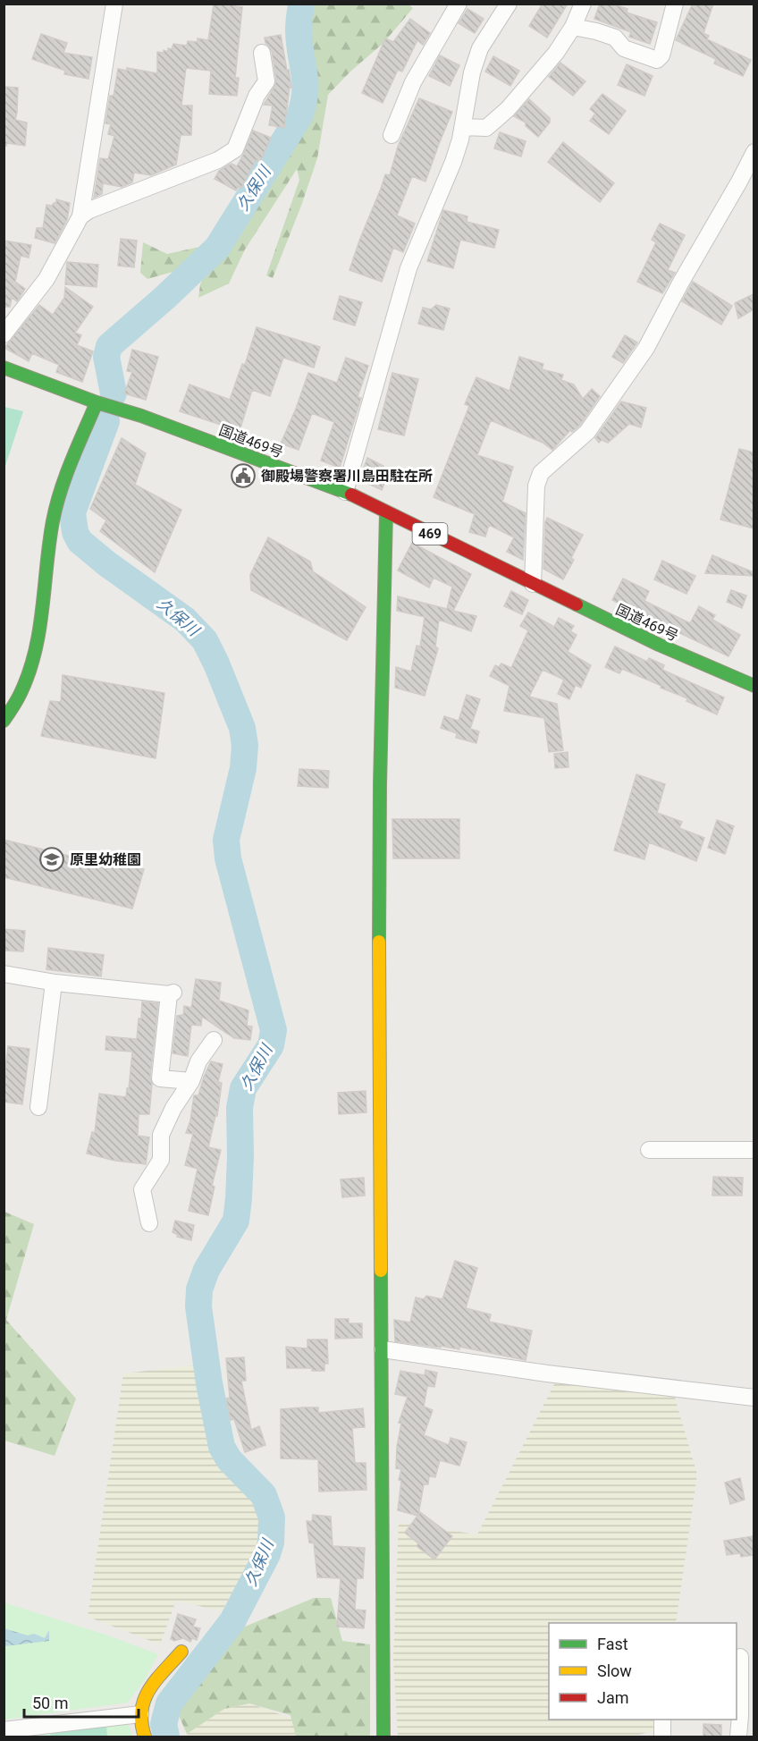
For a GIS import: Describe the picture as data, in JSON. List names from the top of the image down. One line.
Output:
{"streets":{"main road":["国道469号","469"]},"water":["久保川"],"places":{"public building":["御殿場警察署川島田駐在所"],"school or university":["原里幼稚園"]},"legend":["Fast","Slow","Jam"],"scale_bar":"50 m"}
